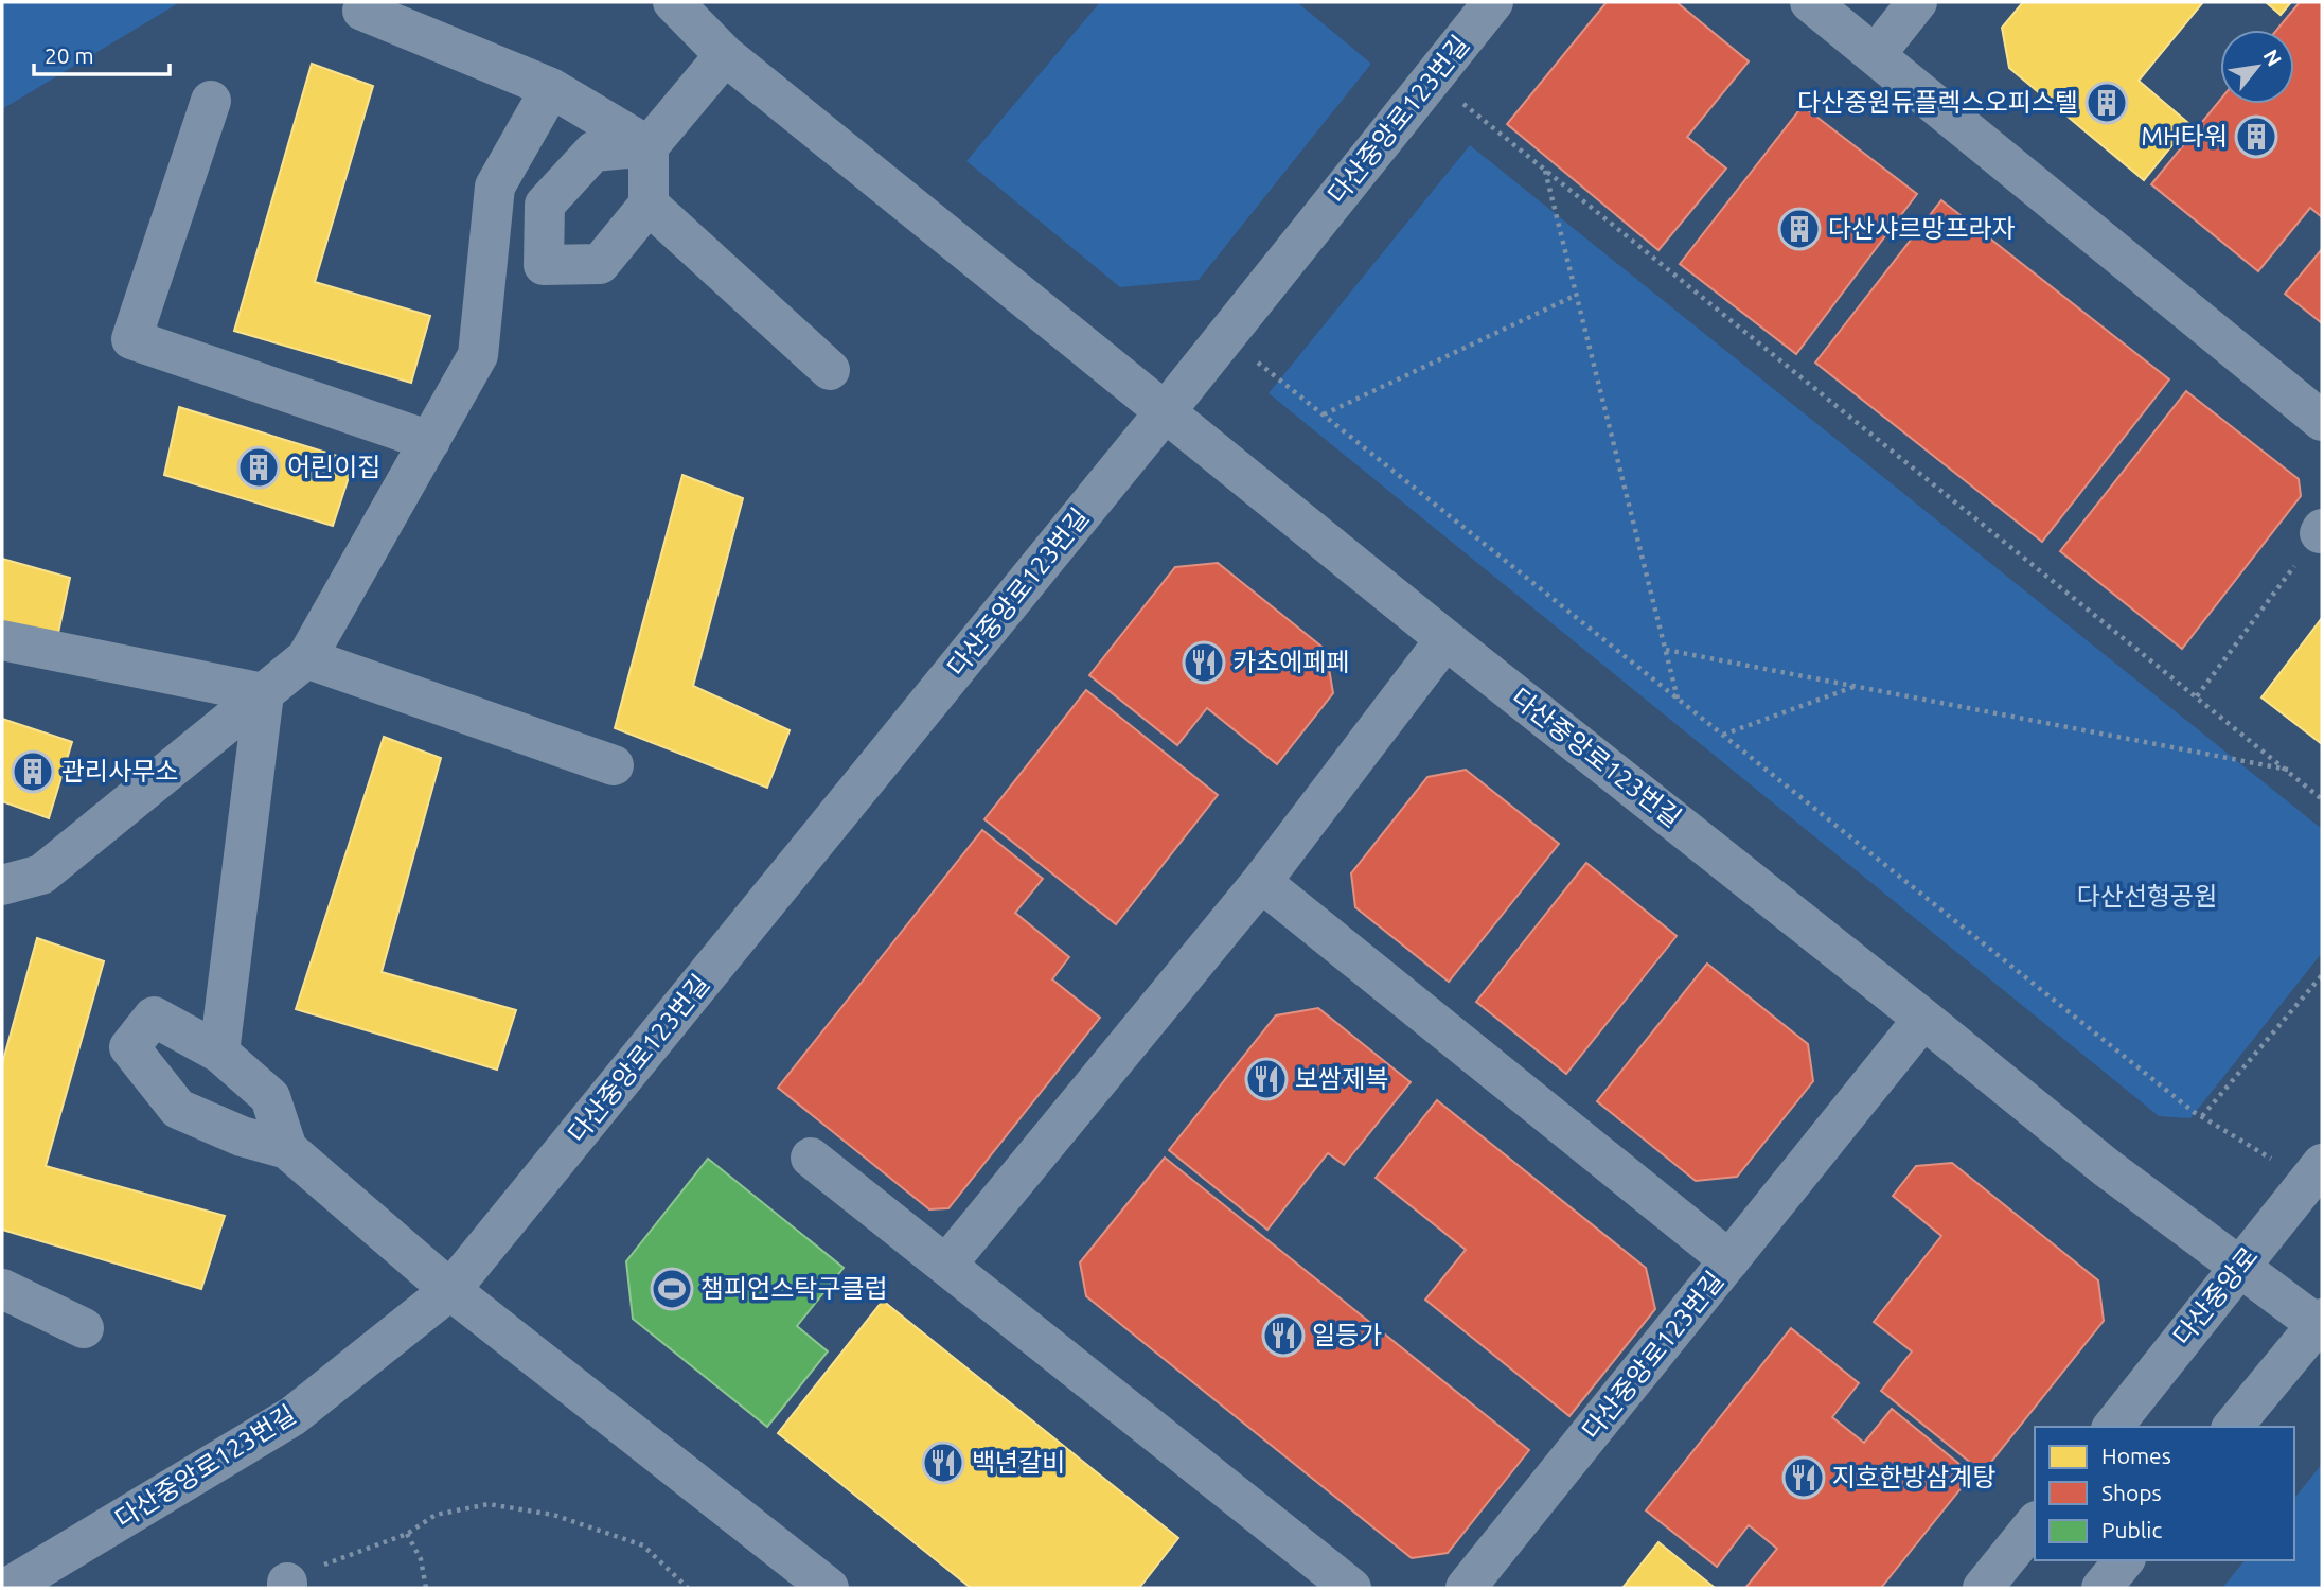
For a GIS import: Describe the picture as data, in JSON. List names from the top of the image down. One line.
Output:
{"streets":{"street":["다산중앙로123번길","다산중앙로"]},"crossings":[["다산중앙로123번길","다산중앙로"]],"parks":["다산선형공원"],"places":{"building":["다산중원듀플렉스오피스텔","MH타워","다산샤르망프라자","어린이집","관리사무소"],"restaurant":["카초에페페","보쌈제복","일등가","백년갈비","지호한방삼계탕"],"sports":["챔피언스탁구클럽"]},"legend":["Homes","Shops","Public"],"scale_bar":"20 m","north":"top right"}
